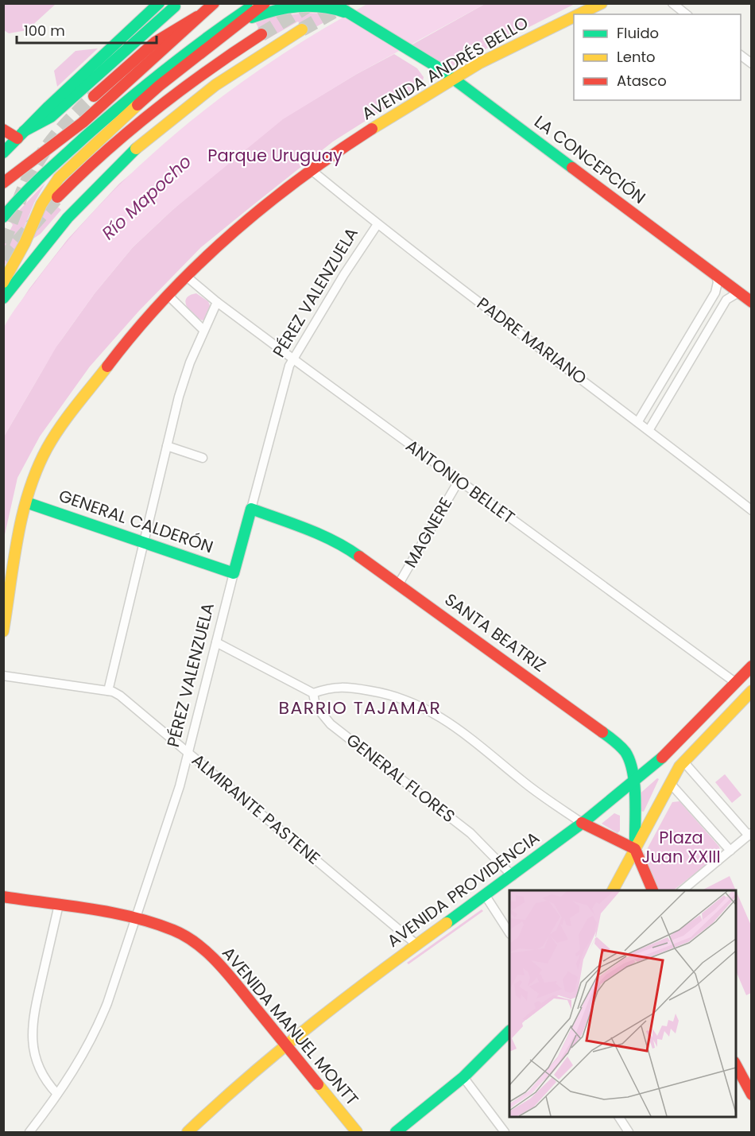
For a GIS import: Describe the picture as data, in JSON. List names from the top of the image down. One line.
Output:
{"streets":{"main road":["AVENIDA ANDRÉS BELLO","LA CONCEPCIÓN","PÉREZ VALENZUELA","GENERAL CALDERÓN","SANTA BEATRIZ","AVENIDA PROVIDENCIA","AVENIDA MANUEL MONTT"],"street":["PADRE MARIANO","ANTONIO BELLET","MAGNERE","GENERAL FLORES","ALMIRANTE PASTENE"]},"crossings":[["AVENIDA ANDRÉS BELLO","LA CONCEPCIÓN"],["AVENIDA ANDRÉS BELLO","PADRE MARIANO"],["AVENIDA ANDRÉS BELLO","ANTONIO BELLET"],["AVENIDA ANDRÉS BELLO","GENERAL CALDERÓN"],["PÉREZ VALENZUELA","PADRE MARIANO"],["PÉREZ VALENZUELA","ANTONIO BELLET"],["PÉREZ VALENZUELA","GENERAL CALDERÓN"],["PÉREZ VALENZUELA","SANTA BEATRIZ"],["PÉREZ VALENZUELA","ALMIRANTE PASTENE"],["PÉREZ VALENZUELA","AVENIDA MANUEL MONTT"],["ANTONIO BELLET","MAGNERE"],["ANTONIO BELLET","AVENIDA PROVIDENCIA"],["MAGNERE","SANTA BEATRIZ"],["SANTA BEATRIZ","AVENIDA PROVIDENCIA"],["GENERAL FLORES","AVENIDA PROVIDENCIA"],["ALMIRANTE PASTENE","AVENIDA PROVIDENCIA"],["AVENIDA PROVIDENCIA","AVENIDA MANUEL MONTT"]],"districts":["BARRIO TAJAMAR"],"water":["Río Mapocho"],"parks":["Parque Uruguay","Plaza Juan XXIII"],"legend":["Fluido","Lento","Atasco"],"scale_bar":"100 m"}
